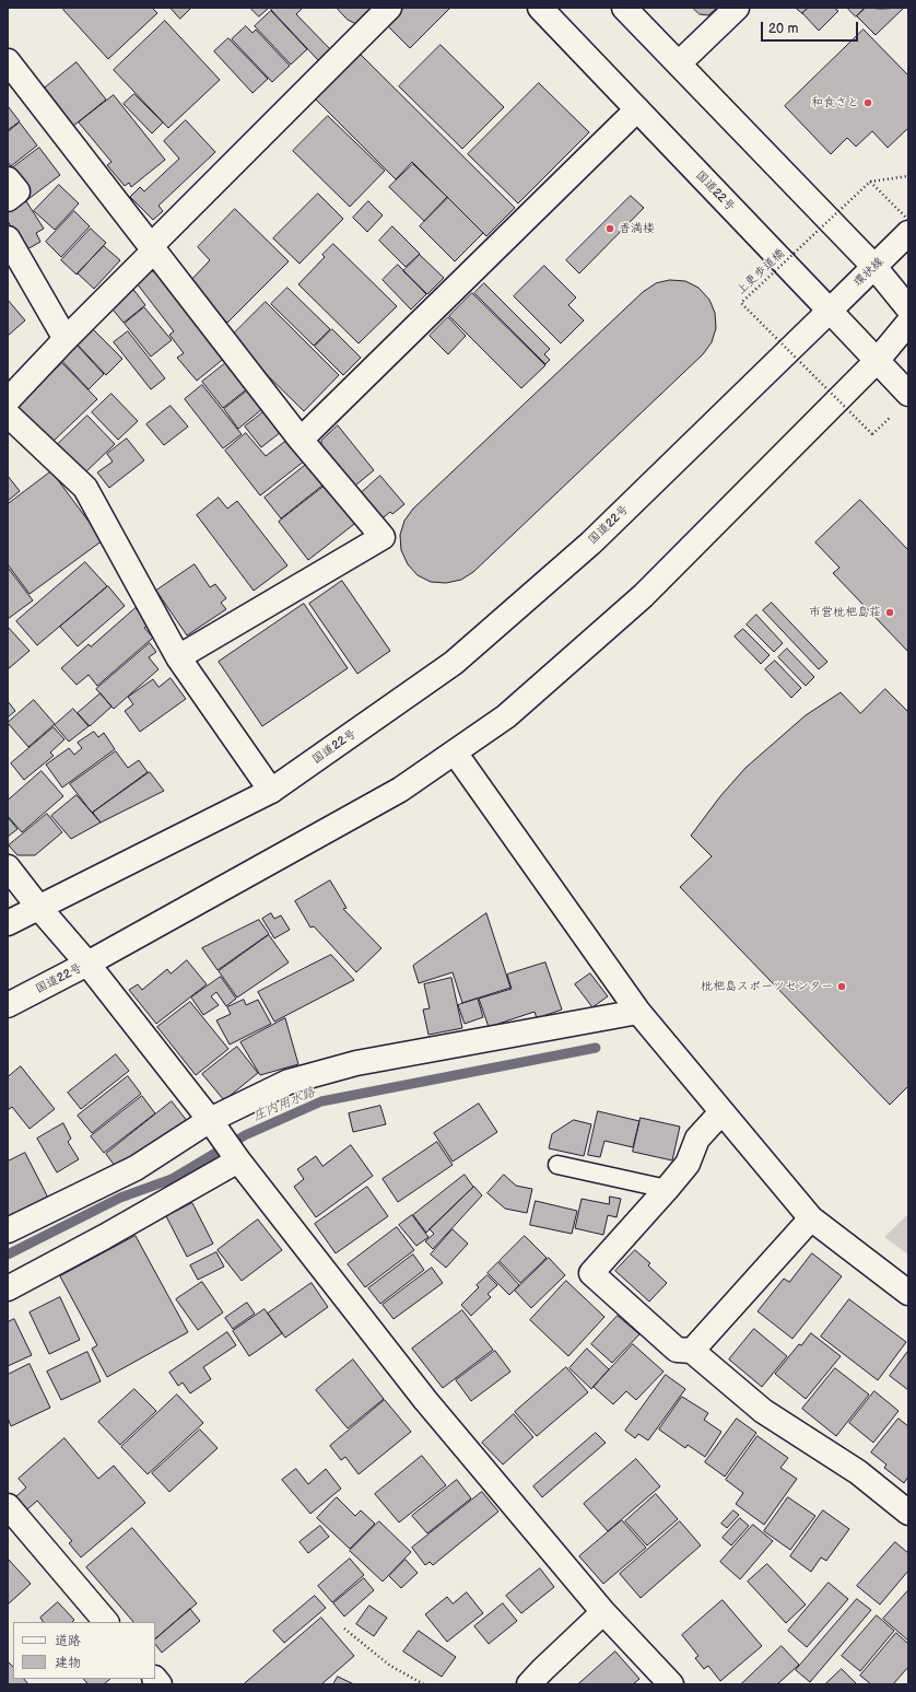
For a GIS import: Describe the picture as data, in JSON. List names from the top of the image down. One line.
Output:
{"streets":{"main road":["国道22号","環状線"],"path":["上更歩道橋"]},"crossings":[["国道22号","環状線"]],"water":["庄内用水路"],"places":["和食さと","香満楼","市営枇杷島荘","枇杷島スポーツセンター"],"legend":["道路","建物"],"scale_bar":"20 m"}
